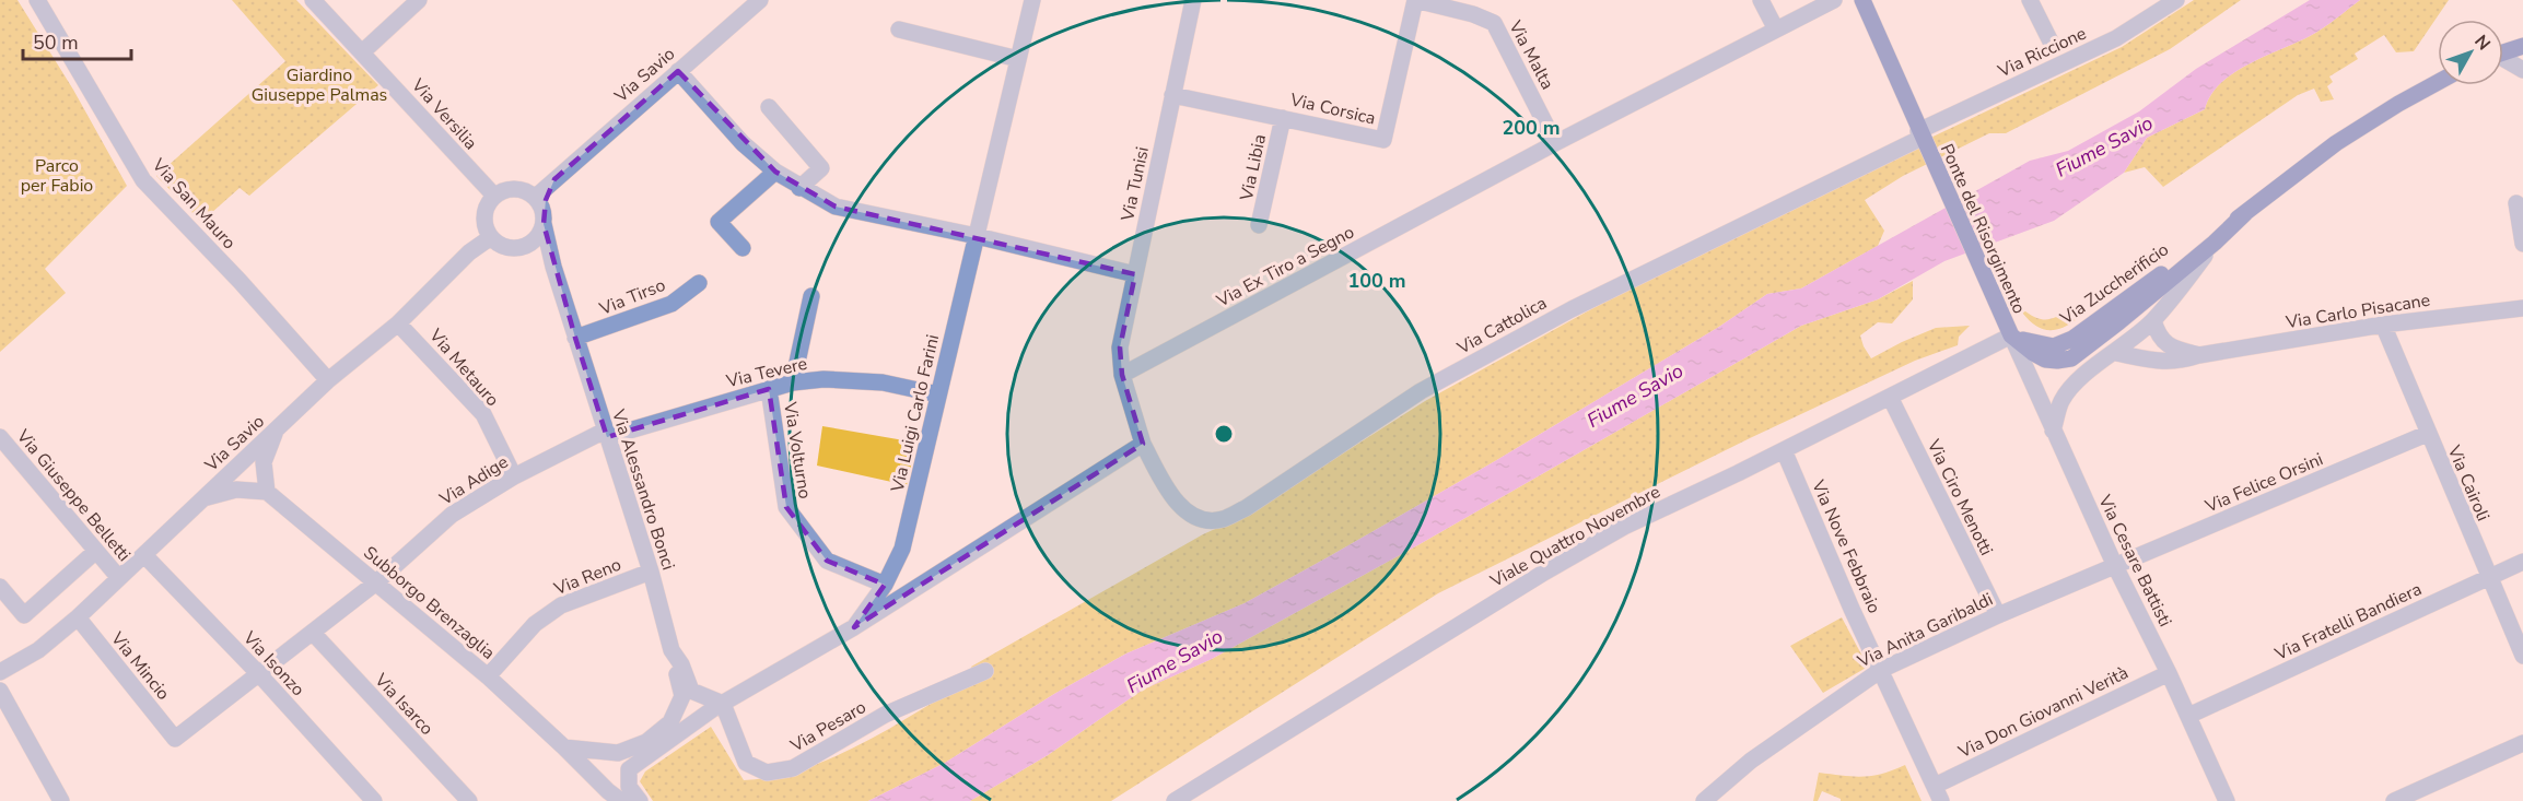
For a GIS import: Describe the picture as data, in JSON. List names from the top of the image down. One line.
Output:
{"streets":{"main road":["Ponte del Risorgimento","Via Zuccherificio"],"street":["Via Riccione","Via Malta","Via Savio","Via Corsica","Via Versilia","Via Libia","Via Tunisi","Via San Mauro","Via Ex Tiro a Segno","Via Tirso","Via Carlo Pisacane","Via Cattolica","Via Metauro","Via Tevere","Via Luigi Carlo Farini","Via Volturno","Via Adige","Via Felice Orsini","Via Cairoli","Via Alessandro Bonci","Via Giuseppe Belletti","Via Ciro Menotti","Viale Quattro Novembre","Via Nove Febbraio","Via Cesare Battisti","Via Reno","Subborgo Brenzaglia","Via Fratelli Bandiera","Via Anita Garibaldi","Via Isonzo","Via Mincio","Via Isarco","Via Don Giovanni Verità","Via Pesaro"]},"crossings":[["Via Riccione","Ponte del Risorgimento"],["Via Riccione","Via Cattolica"],["Via Malta","Via Corsica"],["Via Malta","Via Ex Tiro a Segno"],["Via Savio","Via Versilia"],["Via Savio","Via San Mauro"],["Via Savio","Via Metauro"],["Via Savio","Via Alessandro Bonci"],["Via Savio","Via Giuseppe Belletti"],["Via Savio","Via Isonzo"],["Via Savio","Via Mincio"],["Via Corsica","Via Libia"],["Via Corsica","Via Tunisi"],["Via Versilia","Via Alessandro Bonci"],["Via Tunisi","Via Ex Tiro a Segno"],["Ponte del Risorgimento","Via Zuccherificio"],["Ponte del Risorgimento","Via Cattolica"],["Ponte del Risorgimento","Viale Quattro Novembre"],["Ponte del Risorgimento","Via Cesare Battisti"],["Via Zuccherificio","Via Carlo Pisacane"],["Via Zuccherificio","Viale Quattro Novembre"],["Via Zuccherificio","Via Cesare Battisti"],["Via Tirso","Via Alessandro Bonci"],["Via Carlo Pisacane","Via Cairoli"],["Via Metauro","Via Adige"],["Via Tevere","Via Luigi Carlo Farini"],["Via Tevere","Via Volturno"],["Via Tevere","Via Adige"],["Via Tevere","Via Alessandro Bonci"],["Via Luigi Carlo Farini","Via Volturno"],["Via Luigi Carlo Farini","Via Pesaro"],["Via Adige","Via Alessandro Bonci"],["Via Adige","Subborgo Brenzaglia"],["Via Adige","Via Isonzo"],["Via Adige","Via Mincio"],["Via Adige","Via Isarco"],["Via Felice Orsini","Via Cairoli"],["Via Felice Orsini","Via Cesare Battisti"],["Via Felice Orsini","Via Anita Garibaldi"],["Via Cairoli","Via Fratelli Bandiera"],["Via Alessandro Bonci","Via Reno"],["Via Ciro Menotti","Viale Quattro Novembre"],["Via Ciro Menotti","Via Anita Garibaldi"],["Viale Quattro Novembre","Via Nove Febbraio"],["Viale Quattro Novembre","Via Cesare Battisti"],["Via Nove Febbraio","Via Anita Garibaldi"],["Via Nove Febbraio","Via Don Giovanni Verità"],["Via Cesare Battisti","Via Fratelli Bandiera"],["Via Cesare Battisti","Via Anita Garibaldi"],["Via Cesare Battisti","Via Don Giovanni Verità"],["Via Reno","Subborgo Brenzaglia"]],"water":["Fiume Savio"],"parks":["Giardino Giuseppe Palmas","Parco per Fabio"],"scale_bar":"50 m","north":"top right","rings":["200 m","100 m"]}
